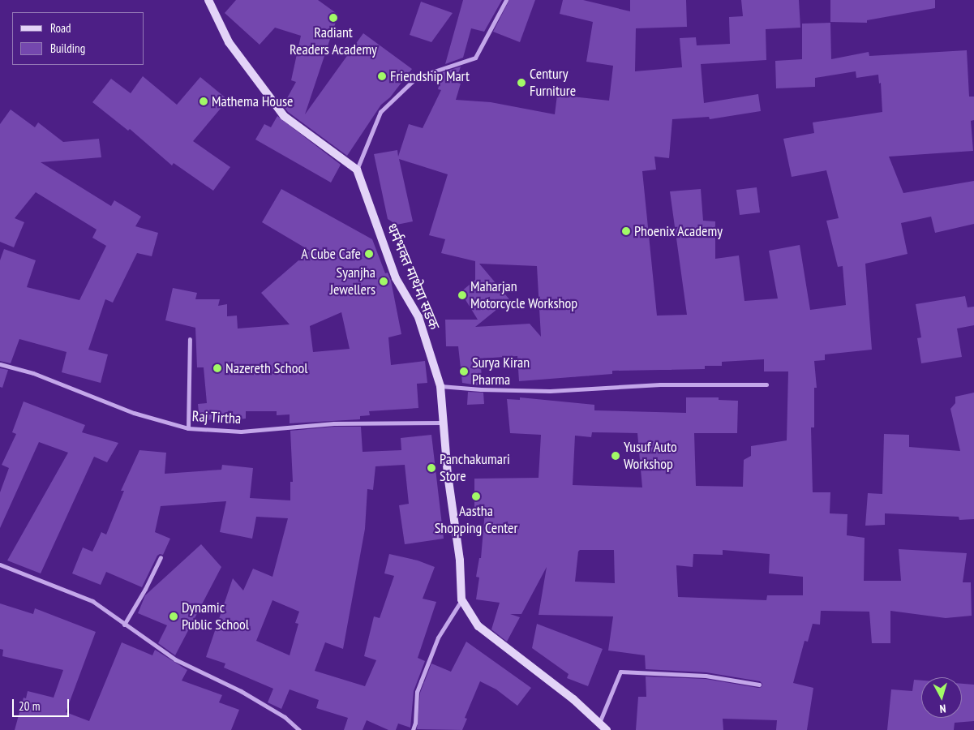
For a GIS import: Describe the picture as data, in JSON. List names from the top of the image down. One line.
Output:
{"streets":{"main road":["धर्मभक्त माथेमा सडक"],"street":["Raj Tirtha"]},"crossings":[["धर्मभक्त माथेमा सडक","Raj Tirtha"]],"places":["Radiant Readers Academy","Friendship Mart","Century Furniture","Mathema House","Phoenix Academy","A Cube Cafe","Syanjha Jewellers","Maharjan Motorcycle Workshop","Nazereth School","Surya Kiran Pharma","Yusuf Auto Workshop","Panchakumari Store","Aastha Shopping Center","Dynamic Public School"],"legend":["Road","Building"],"scale_bar":"20 m","north":"bottom"}
